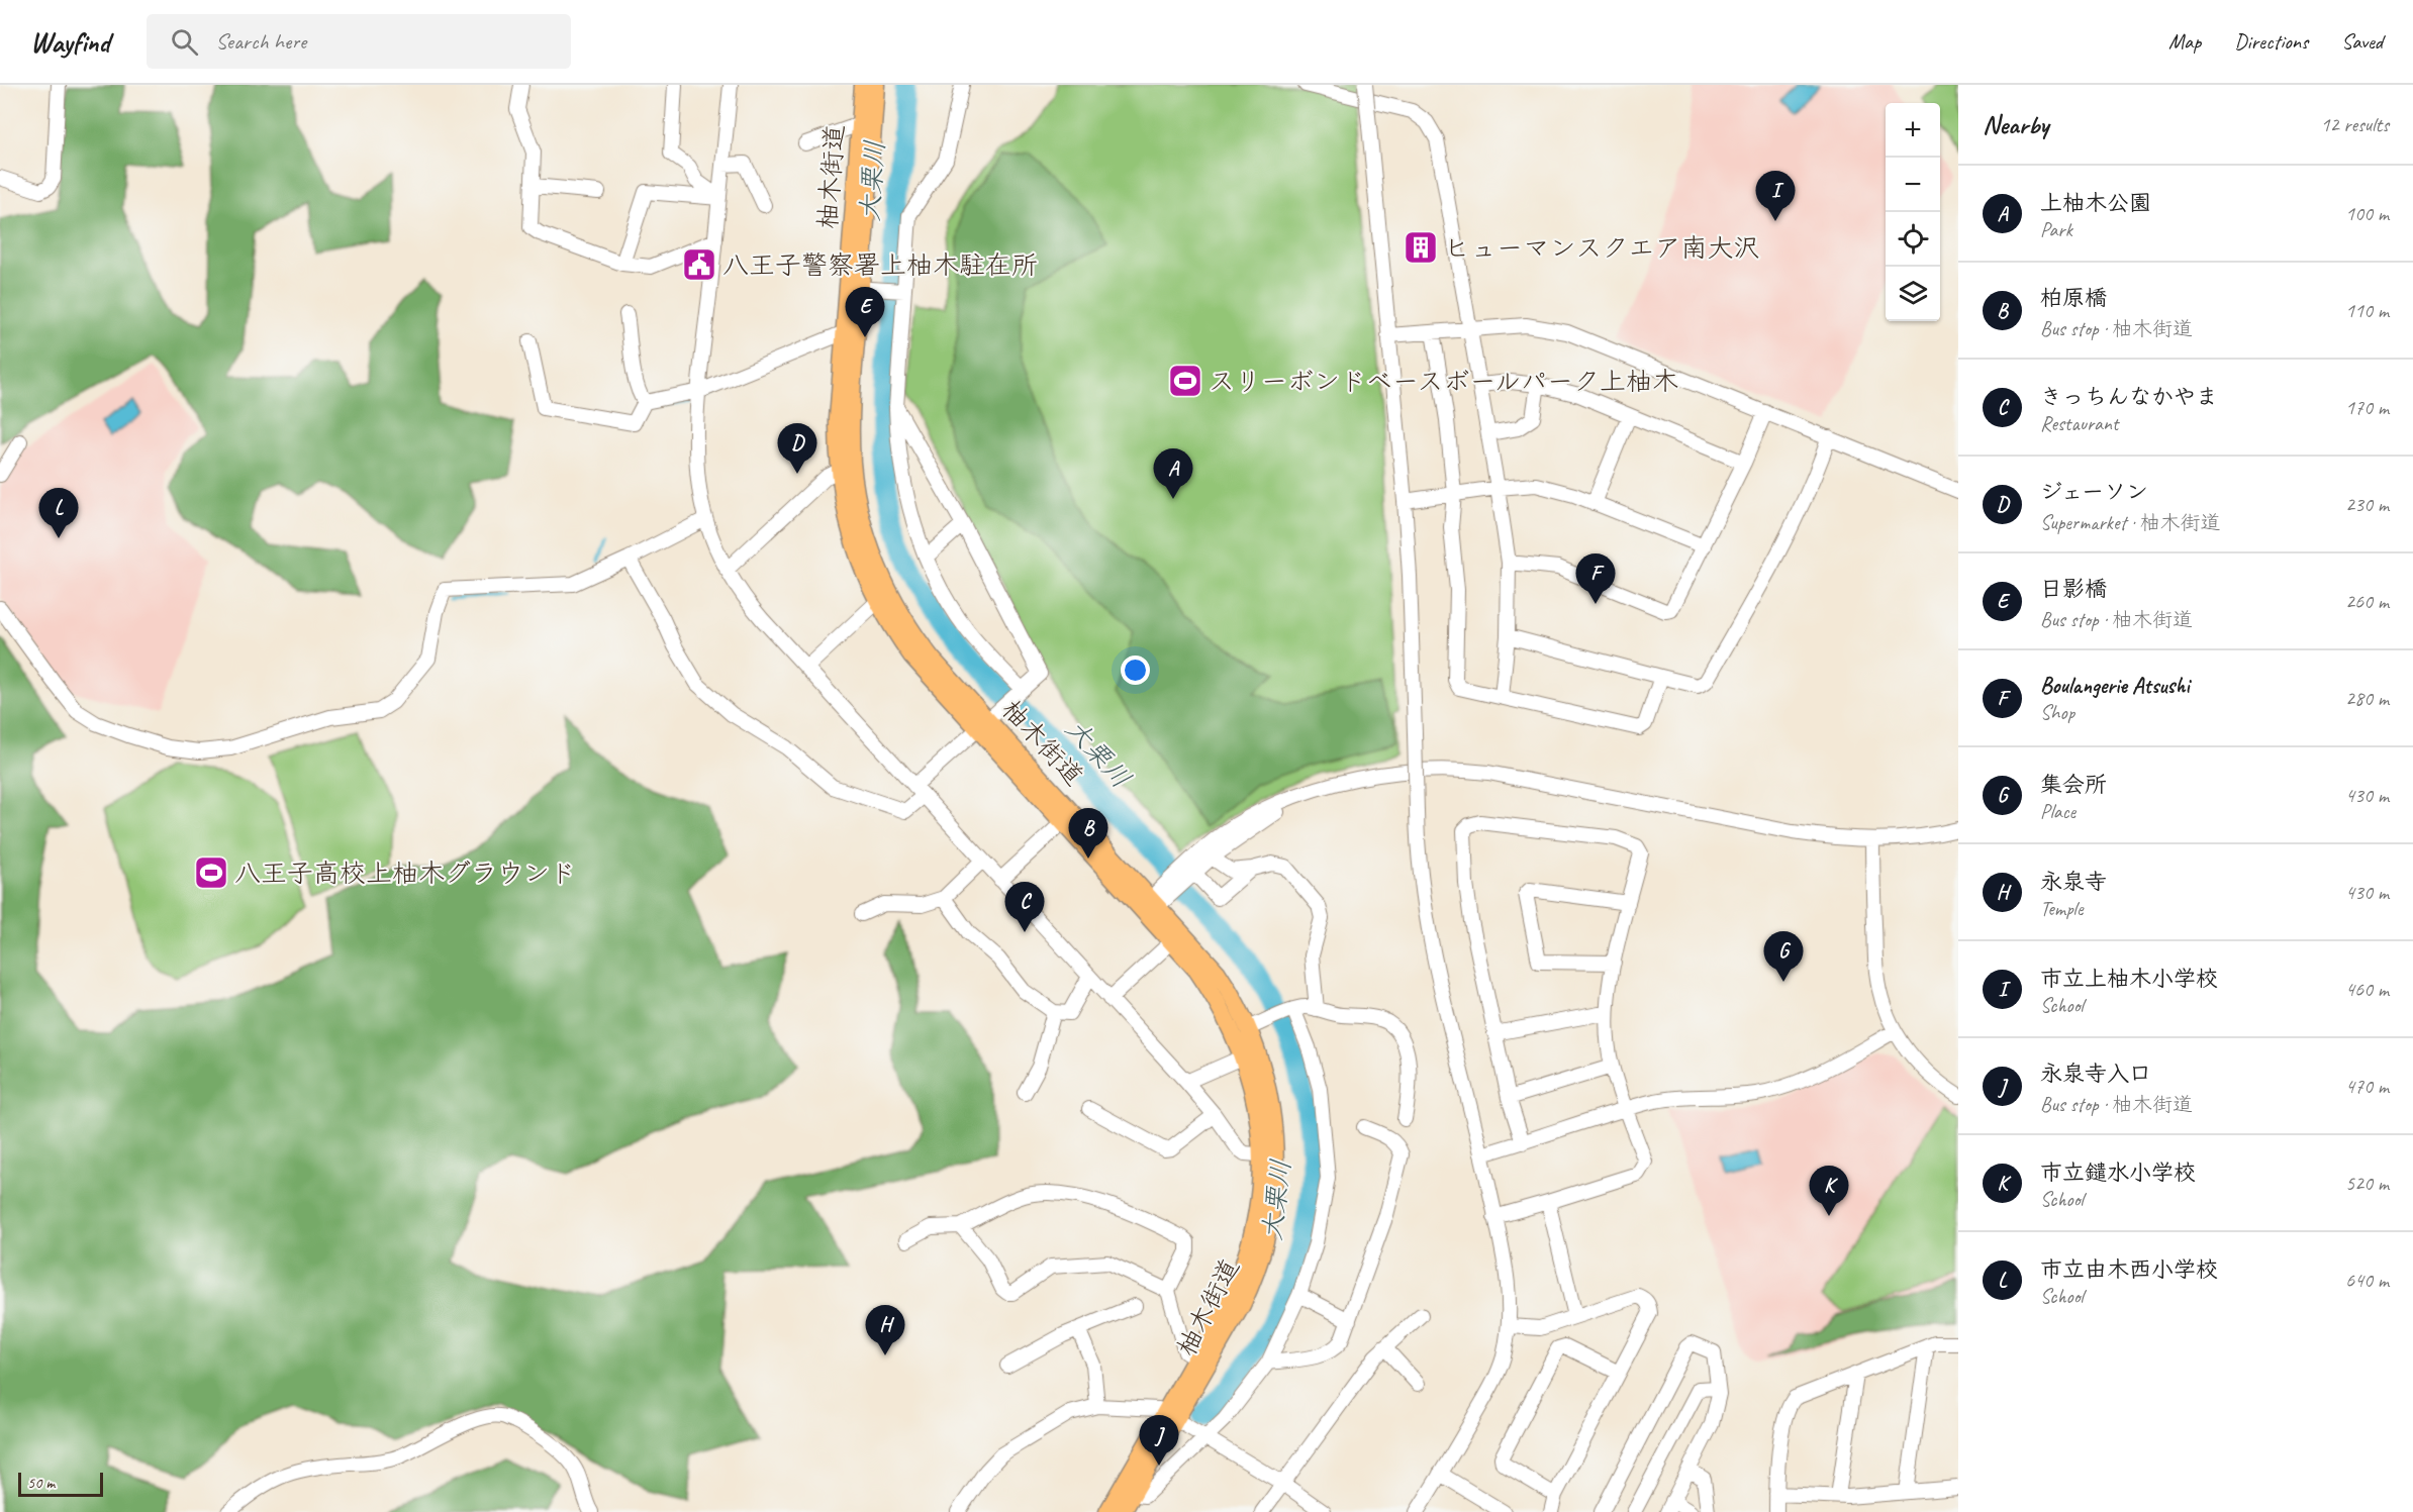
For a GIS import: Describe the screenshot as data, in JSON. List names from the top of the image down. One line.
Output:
{"streets":{"main road":["柚木街道"]},"water":["大栗川"],"places":{"building":["ヒューマンスクエア南大沢"],"public building":["八王子警察署上柚木駐在所"],"sports":["スリーボンドベースボールパーク上柚木","八王子高校上柚木グラウンド"]},"scale_bar":"50 m","page":{"header":"Wayfind","search":"Search here","nav":["Map","Directions","Saved"],"heading":["Nearby","12 results"],"map_buttons":["+","−"],"list":[{"mark":"A","name":"上柚木公園","note":"Park","value":"100 m"},{"mark":"B","name":"柏原橋","note":"Bus stop · 柚木街道","value":"110 m"},{"mark":"C","name":"きっちんなかやま","note":"Restaurant","value":"170 m"},{"mark":"D","name":"ジェーソン","note":"Supermarket · 柚木街道","value":"230 m"},{"mark":"E","name":"日影橋","note":"Bus stop · 柚木街道","value":"260 m"},{"mark":"F","name":"Boulangerie Atsushi","note":"Shop","value":"280 m"},{"mark":"G","name":"集会所","note":"Place","value":"430 m"},{"mark":"H","name":"永泉寺","note":"Temple","value":"430 m"},{"mark":"I","name":"市立上柚木小学校","note":"School","value":"460 m"},{"mark":"J","name":"永泉寺入口","note":"Bus stop · 柚木街道","value":"470 m"},{"mark":"K","name":"市立鑓水小学校","note":"School","value":"520 m"},{"mark":"L","name":"市立由木西小学校","note":"School","value":"640 m"}],"pins":["I","E","D","A","L","F","B","C","G","K","H","J"],"scale":"50 m"}}
